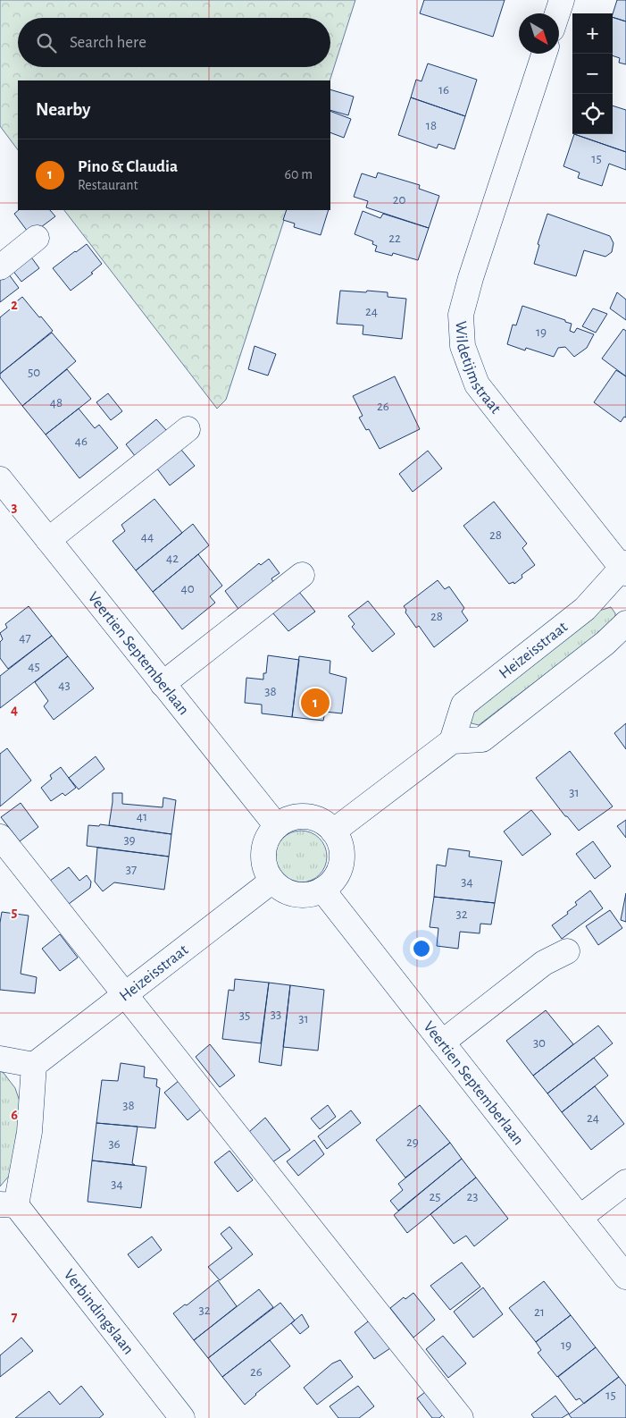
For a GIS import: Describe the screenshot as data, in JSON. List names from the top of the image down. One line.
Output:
{"streets":{"street":["Wildetijmstraat","Heizeisstraat","Veertien Septemberlaan","Verbindingslaan"]},"crossings":[["Wildetijmstraat","Heizeisstraat"],["Heizeisstraat","Veertien Septemberlaan"],["Heizeisstraat","Verbindingslaan"]],"house_numbers":["16","18","15","20","22","24","19","50","48","26","46","28","44","42","40","28","47","45","43","38","31","41","39","37","34","32","33","35","31","30","38","24","29","36","34","25","23","32","21","19","26","15"],"north":"bottom right","page":{"map_buttons":["+","−"],"search":"Search here","heading":"Nearby","list":[{"mark":"1","name":"Pino & Claudia","note":"Restaurant","value":"60 m"}],"pins":"1"},"grid":{"rows":["2","3","4","5","6","7"]}}
